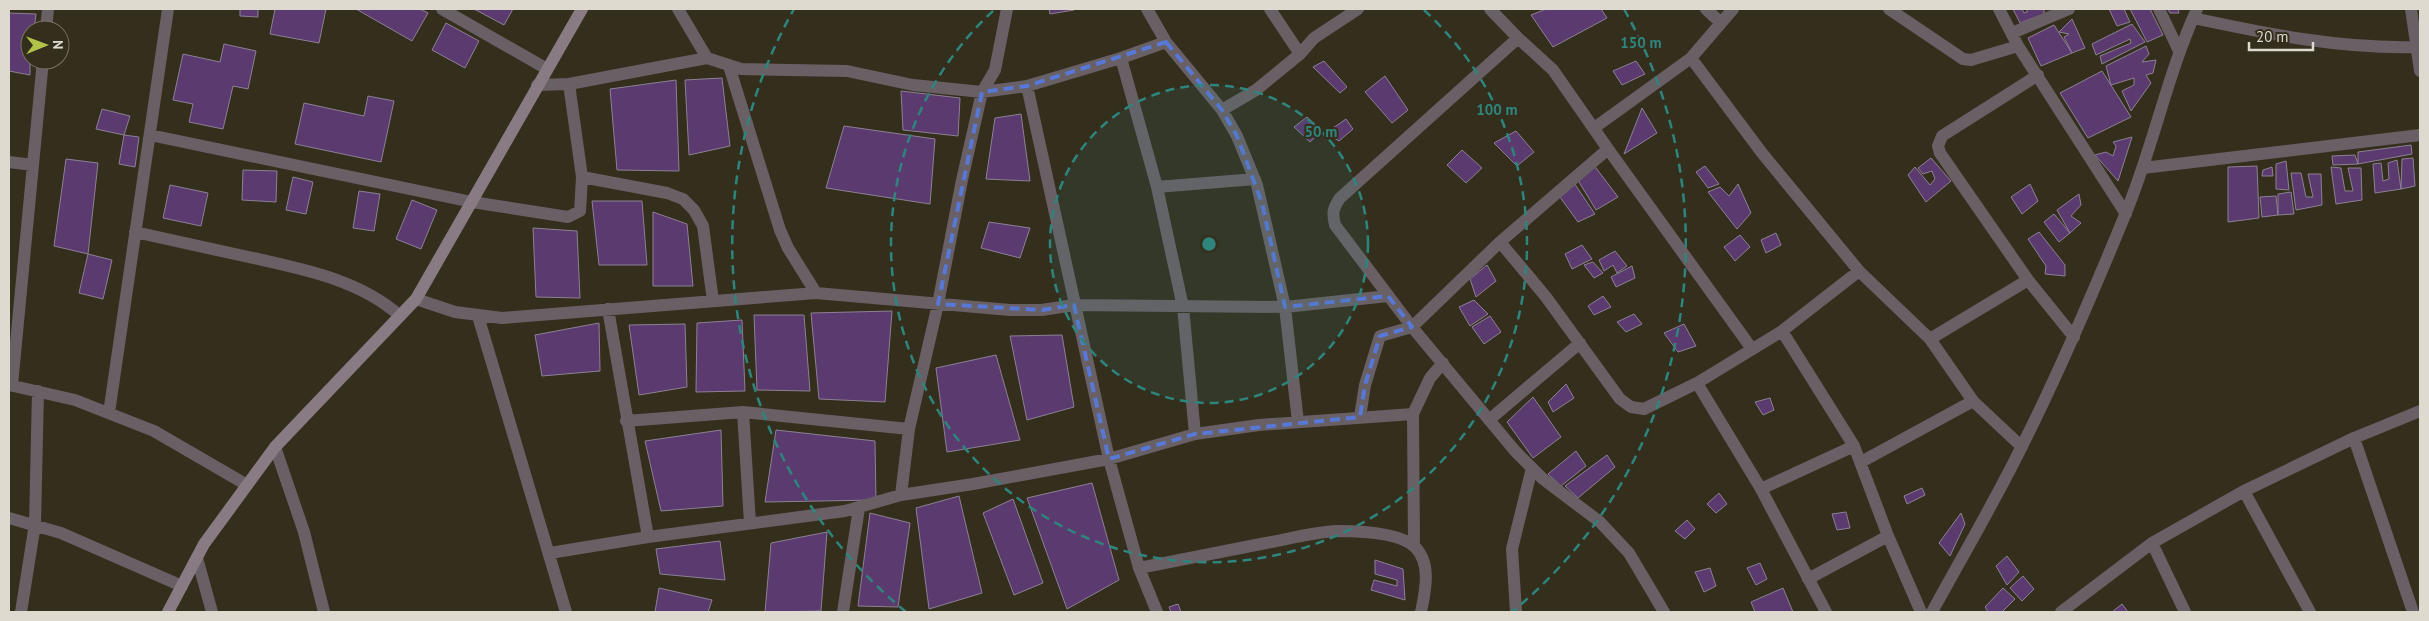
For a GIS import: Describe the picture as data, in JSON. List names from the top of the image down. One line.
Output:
{"scale_bar":"20 m","north":"right","rings":["150 m","100 m","50 m"]}
